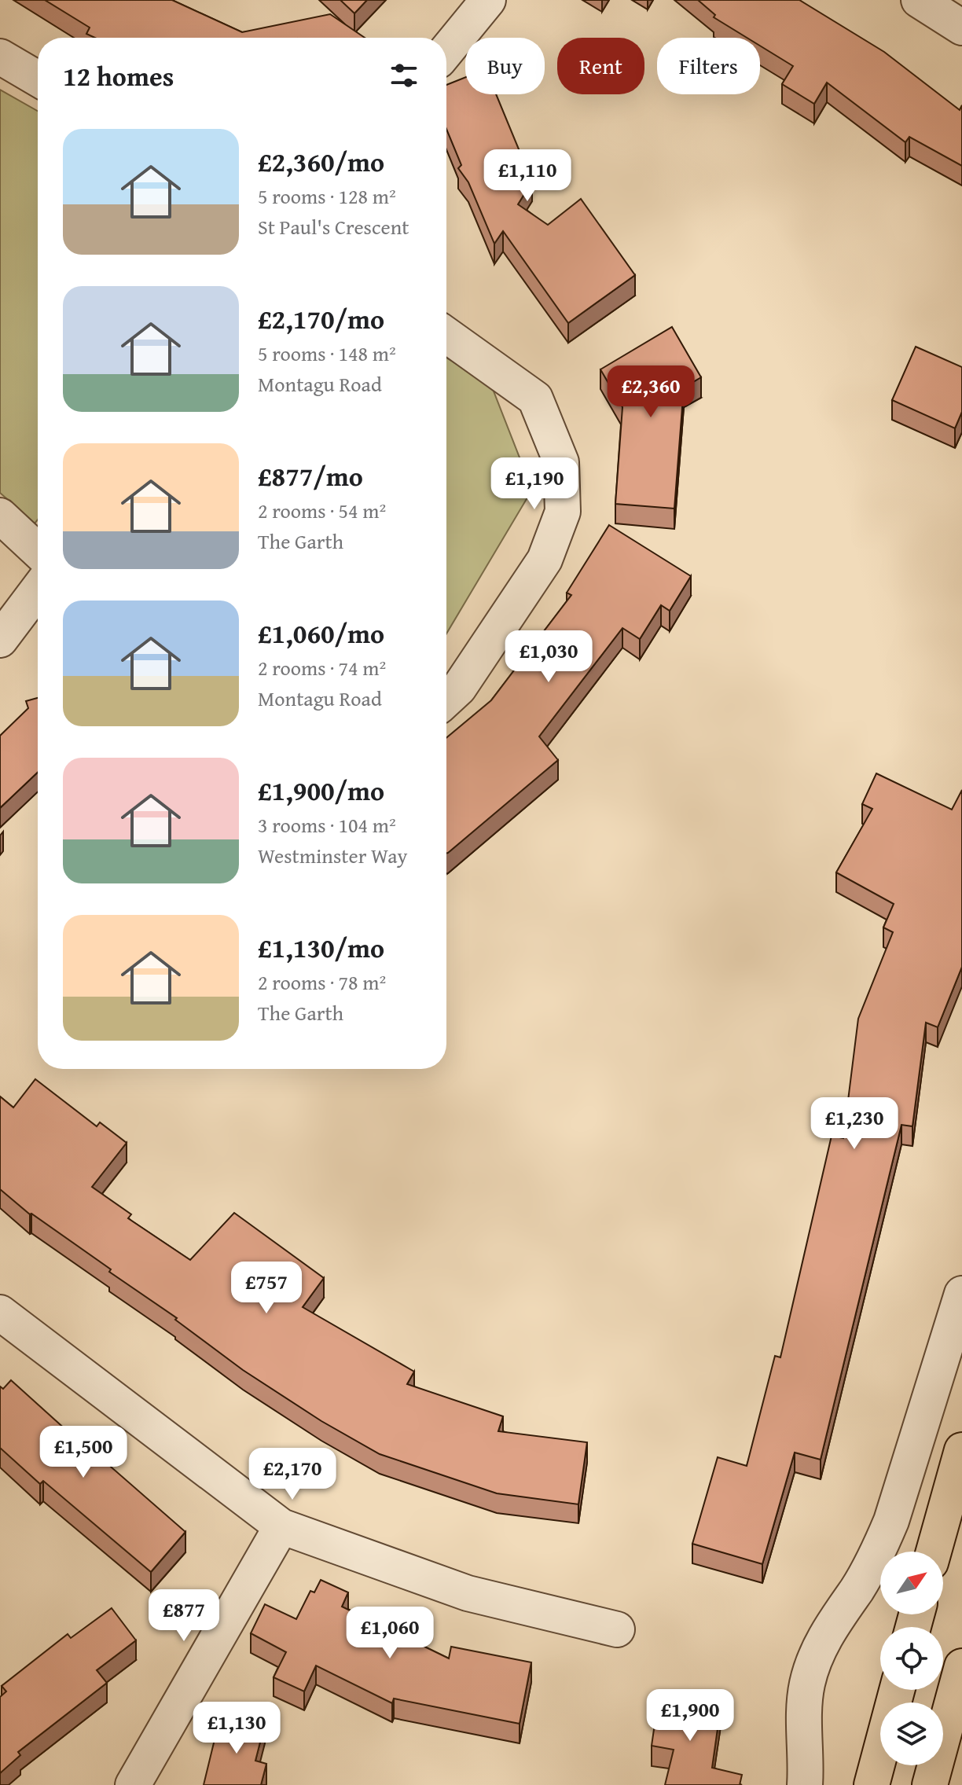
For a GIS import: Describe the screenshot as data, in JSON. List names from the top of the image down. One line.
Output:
{"north":"top right","page":{"chip":["Buy","Rent","Filters"],"heading":"12 homes","list":[{"name":"£2,360/mo","note":"5 rooms · 128 m² · St Paul's Crescent"},{"name":"£2,170/mo","note":"5 rooms · 148 m² · Montagu Road"},{"name":"£877/mo","note":"2 rooms · 54 m² · The Garth"},{"name":"£1,060/mo","note":"2 rooms · 74 m² · Montagu Road"},{"name":"£1,900/mo","note":"3 rooms · 104 m² · Westminster Way"},{"name":"£1,130/mo","note":"2 rooms · 78 m² · The Garth"}],"price":["£1,110","£2,360","£1,190","£1,030","£1,230","£757","£1,500","£2,170","£877","£1,060","£1,900","£1,130"]}}
